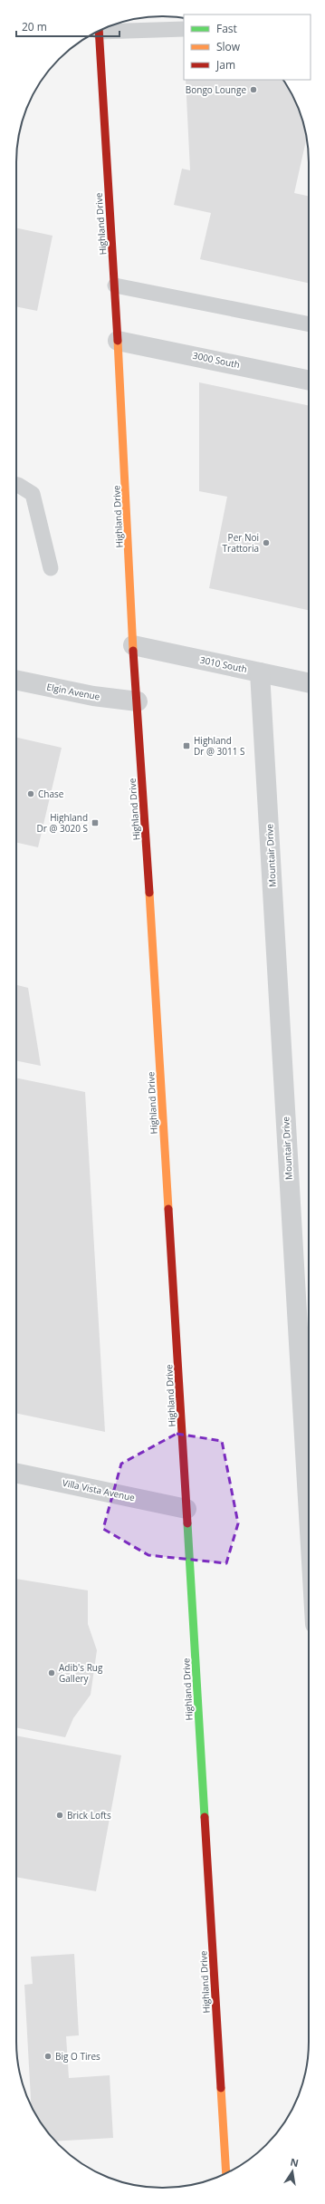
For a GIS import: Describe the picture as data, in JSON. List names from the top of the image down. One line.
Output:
{"streets":{"main road":["Highland Drive"],"street":["3000 South","3010 South","Elgin Avenue","Mountair Drive","Villa Vista Avenue"]},"crossings":[["Highland Drive","3000 South"],["Highland Drive","3010 South"],["Highland Drive","Elgin Avenue"],["Highland Drive","Villa Vista Avenue"],["3010 South","Mountair Drive"]],"places":{"other":["Bongo Lounge","Per Noi Trattoria","Chase","Adib's Rug Gallery","Brick Lofts","Big O Tires"],"transit":["Highland Dr @ 3011 S","Highland Dr @ 3020 S"]},"legend":["Fast","Slow","Jam"],"scale_bar":"20 m","north":"top"}
